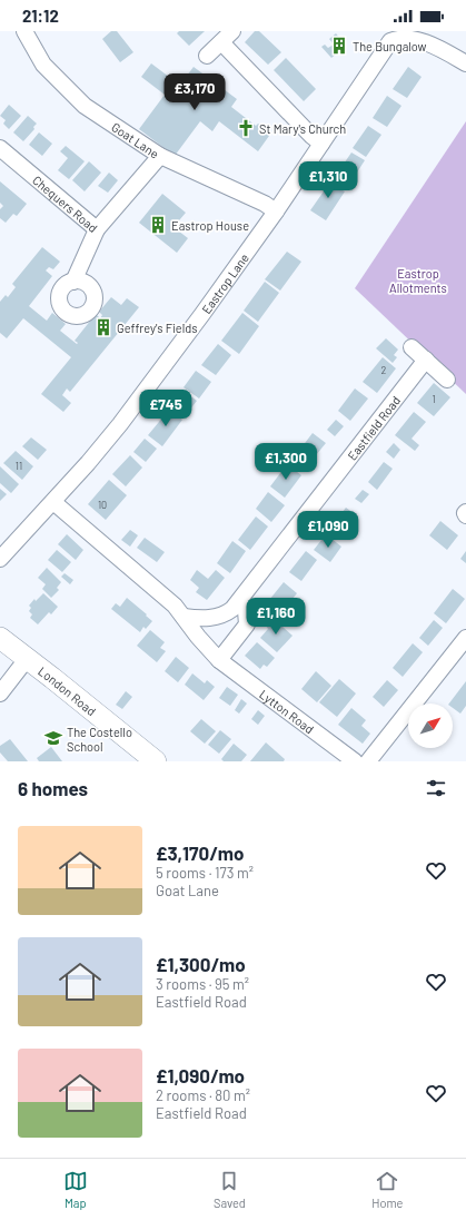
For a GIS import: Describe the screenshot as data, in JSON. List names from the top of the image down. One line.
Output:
{"streets":{"street":["Goat Lane","Chequers Road","Eastrop Lane","Eastfield Road","London Road","Lytton Road"]},"crossings":[["Goat Lane","Chequers Road"],["Goat Lane","Eastrop Lane"]],"parks":["Eastrop Allotments"],"places":{"building":["The Bungalow","Eastrop House","Geffrey's Fields"],"church":["St Mary's Church"],"school or university":["The Costello School"]},"house_numbers":["2","1","11","10"],"north":"top right","page":{"status":"21:12","price":["£3,170","£1,310","£745","£1,300","£1,090","£1,160"],"heading":"6 homes","list":[{"name":"£3,170/mo","note":"5 rooms · 173 m² · Goat Lane"},{"name":"£1,300/mo","note":"3 rooms · 95 m² · Eastfield Road"},{"name":"£1,090/mo","note":"2 rooms · 80 m² · Eastfield Road"}],"tabs":["Map","Saved","Home"]}}
